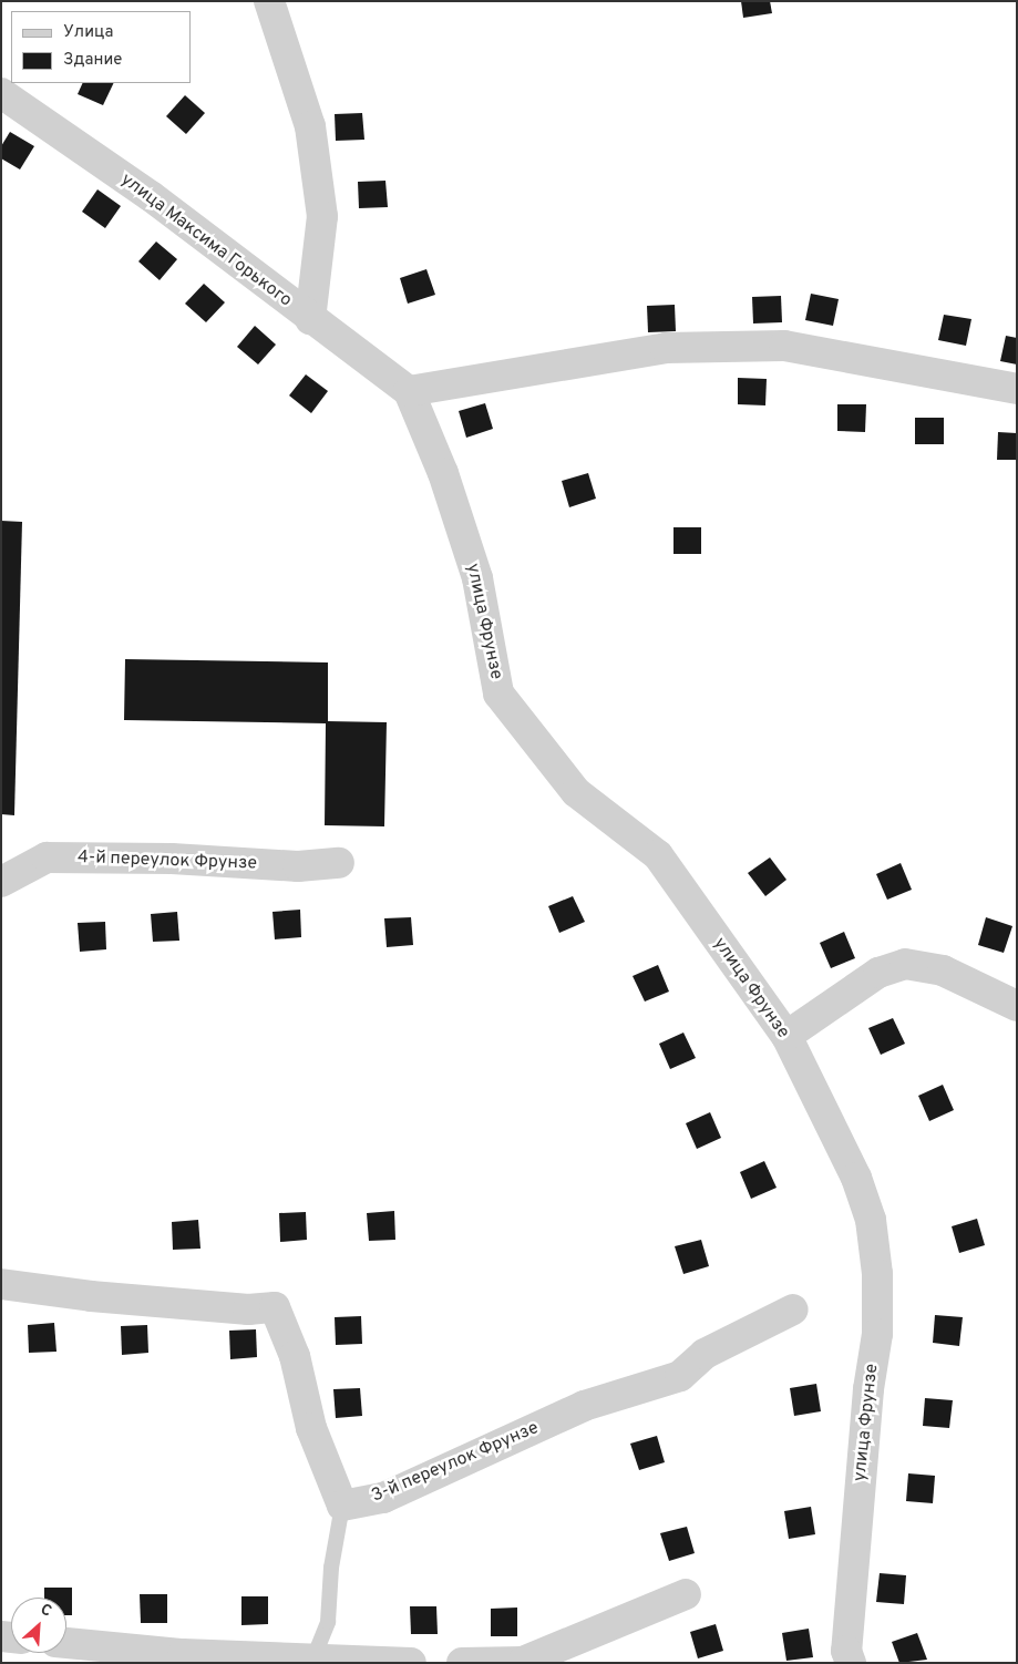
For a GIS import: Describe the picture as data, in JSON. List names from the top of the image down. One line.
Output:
{"streets":{"street":["улица Максима Горького","улица Фрунзе","4-й переулок Фрунзе","3-й переулок Фрунзе"]},"crossings":[["улица Максима Горького","улица Фрунзе"]],"legend":["Улица","Здание"],"north":"top right"}
